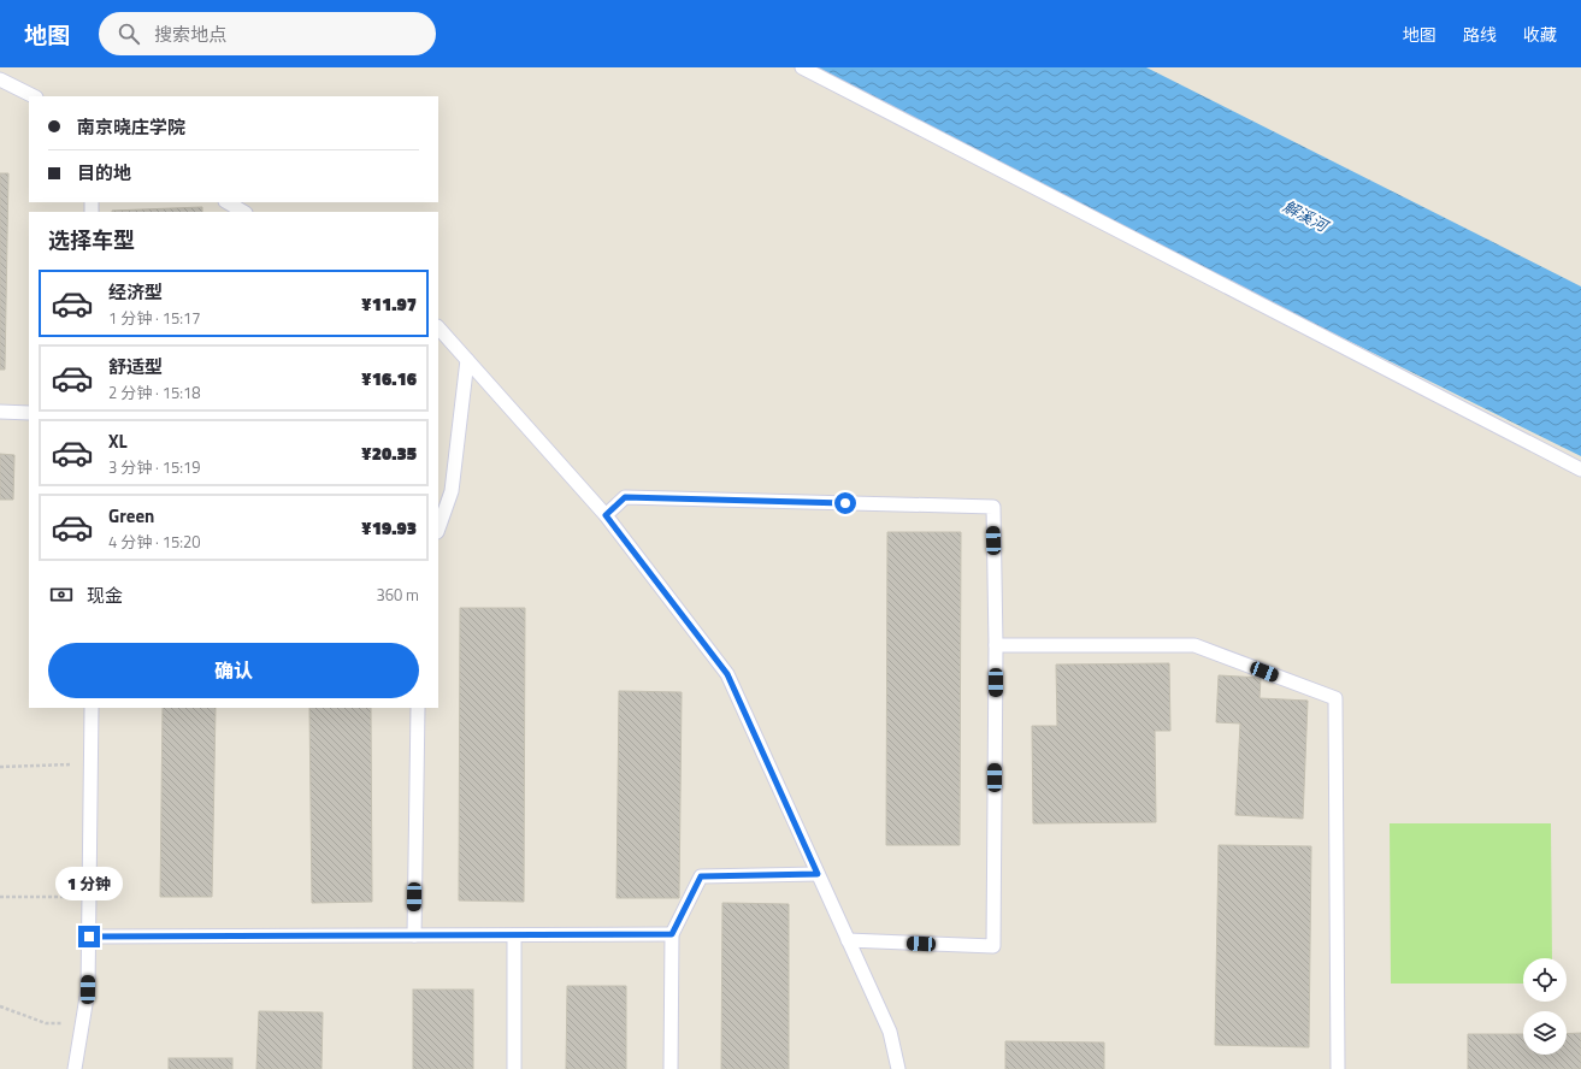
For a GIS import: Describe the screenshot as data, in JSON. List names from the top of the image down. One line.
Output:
{"water":["解溪河"],"page":{"header":"地图","search":"搜索地点","nav":["地图","路线","收藏"],"banner":["南京晓庄学院","目的地"],"heading":"选择车型","list":[{"name":"经济型","note":"1 分钟 · 15:17","value":"¥11.97"},{"name":"舒适型","note":"2 分钟 · 15:18","value":"¥16.16"},{"name":"XL","note":"3 分钟 · 15:19","value":"¥20.35"},{"name":"Green","note":"4 分钟 · 15:20","value":"¥19.93"}],"pay":["现金","360 m"],"buttons":"确认","bubble":"1 分钟"}}
